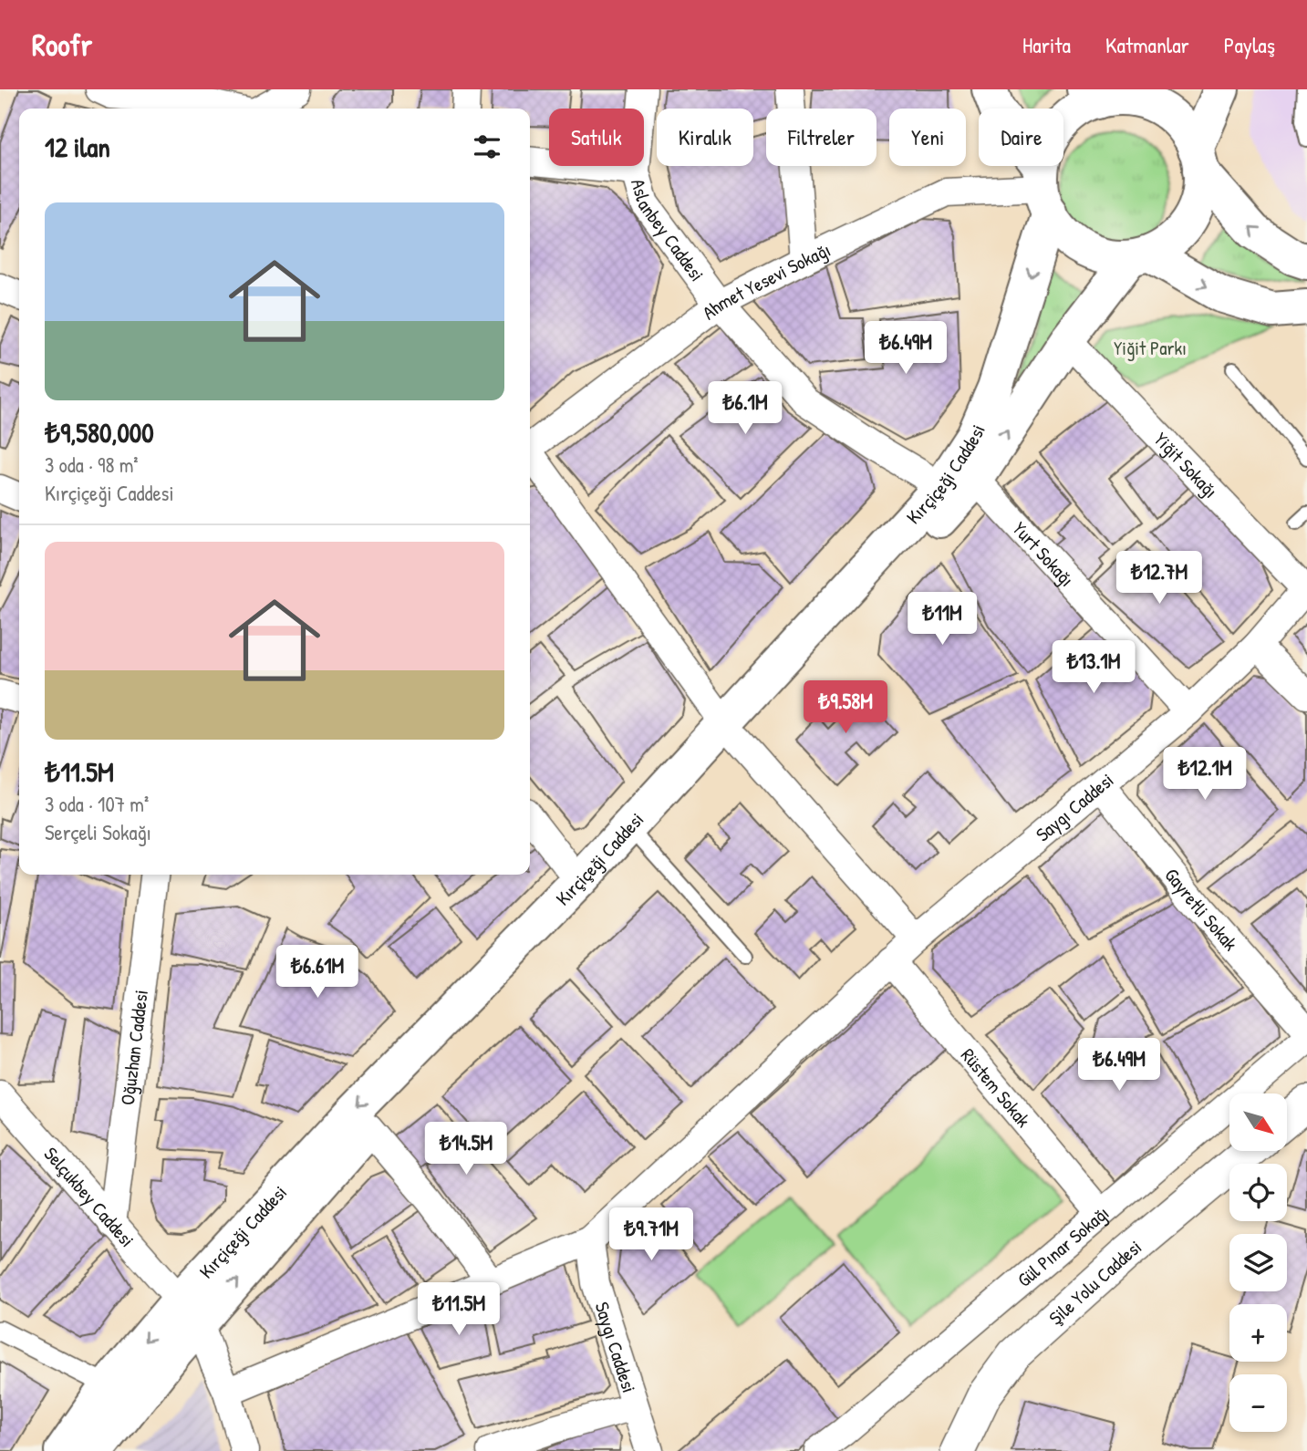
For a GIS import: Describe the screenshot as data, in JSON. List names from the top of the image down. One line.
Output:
{"streets":{"main road":["Kırçiçeği Caddesi"],"street":["Aslanbey Caddesi","Ahmet Yesevi Sokağı","Yiğit Sokağı","Yurt Sokağı","Saygı Caddesi","Gayretli Sokak","Oğuzhan Caddesi","Rüstem Sokak","Selçukbey Caddesi","Gül Pınar Sokağı","Şile Yolu Caddesi"]},"crossings":[["Aslanbey Caddesi","Ahmet Yesevi Sokağı"],["Aslanbey Caddesi","Kırçiçeği Caddesi"],["Ahmet Yesevi Sokağı","Kırçiçeği Caddesi"],["Yiğit Sokağı","Kırçiçeği Caddesi"],["Yiğit Sokağı","Saygı Caddesi"],["Kırçiçeği Caddesi","Yurt Sokağı"],["Kırçiçeği Caddesi","Selçukbey Caddesi"],["Yurt Sokağı","Saygı Caddesi"],["Saygı Caddesi","Gayretli Sokak"],["Saygı Caddesi","Rüstem Sokak"],["Oğuzhan Caddesi","Selçukbey Caddesi"],["Rüstem Sokak","Gül Pınar Sokağı"]],"parks":["Yiğit Parkı"],"north":"bottom right","page":{"header":"Roofr","nav":["Harita","Katmanlar","Paylaş"],"chip":["Satılık","Kiralık","Filtreler","Yeni","Daire"],"heading":"12 ilan","list":[{"name":"₺9,580,000","note":"3 oda · 98 m² · Kırçiçeği Caddesi"},{"name":"₺11.5M","note":"3 oda · 107 m² · Serçeli Sokağı"}],"price":["₺6.49M","₺6.1M","₺12.7M","₺11M","₺13.1M","₺9.58M","₺12.1M","₺6.61M","₺6.49M","₺14.5M","₺9.71M","₺11.5M"],"map_buttons":["+","−"]}}
